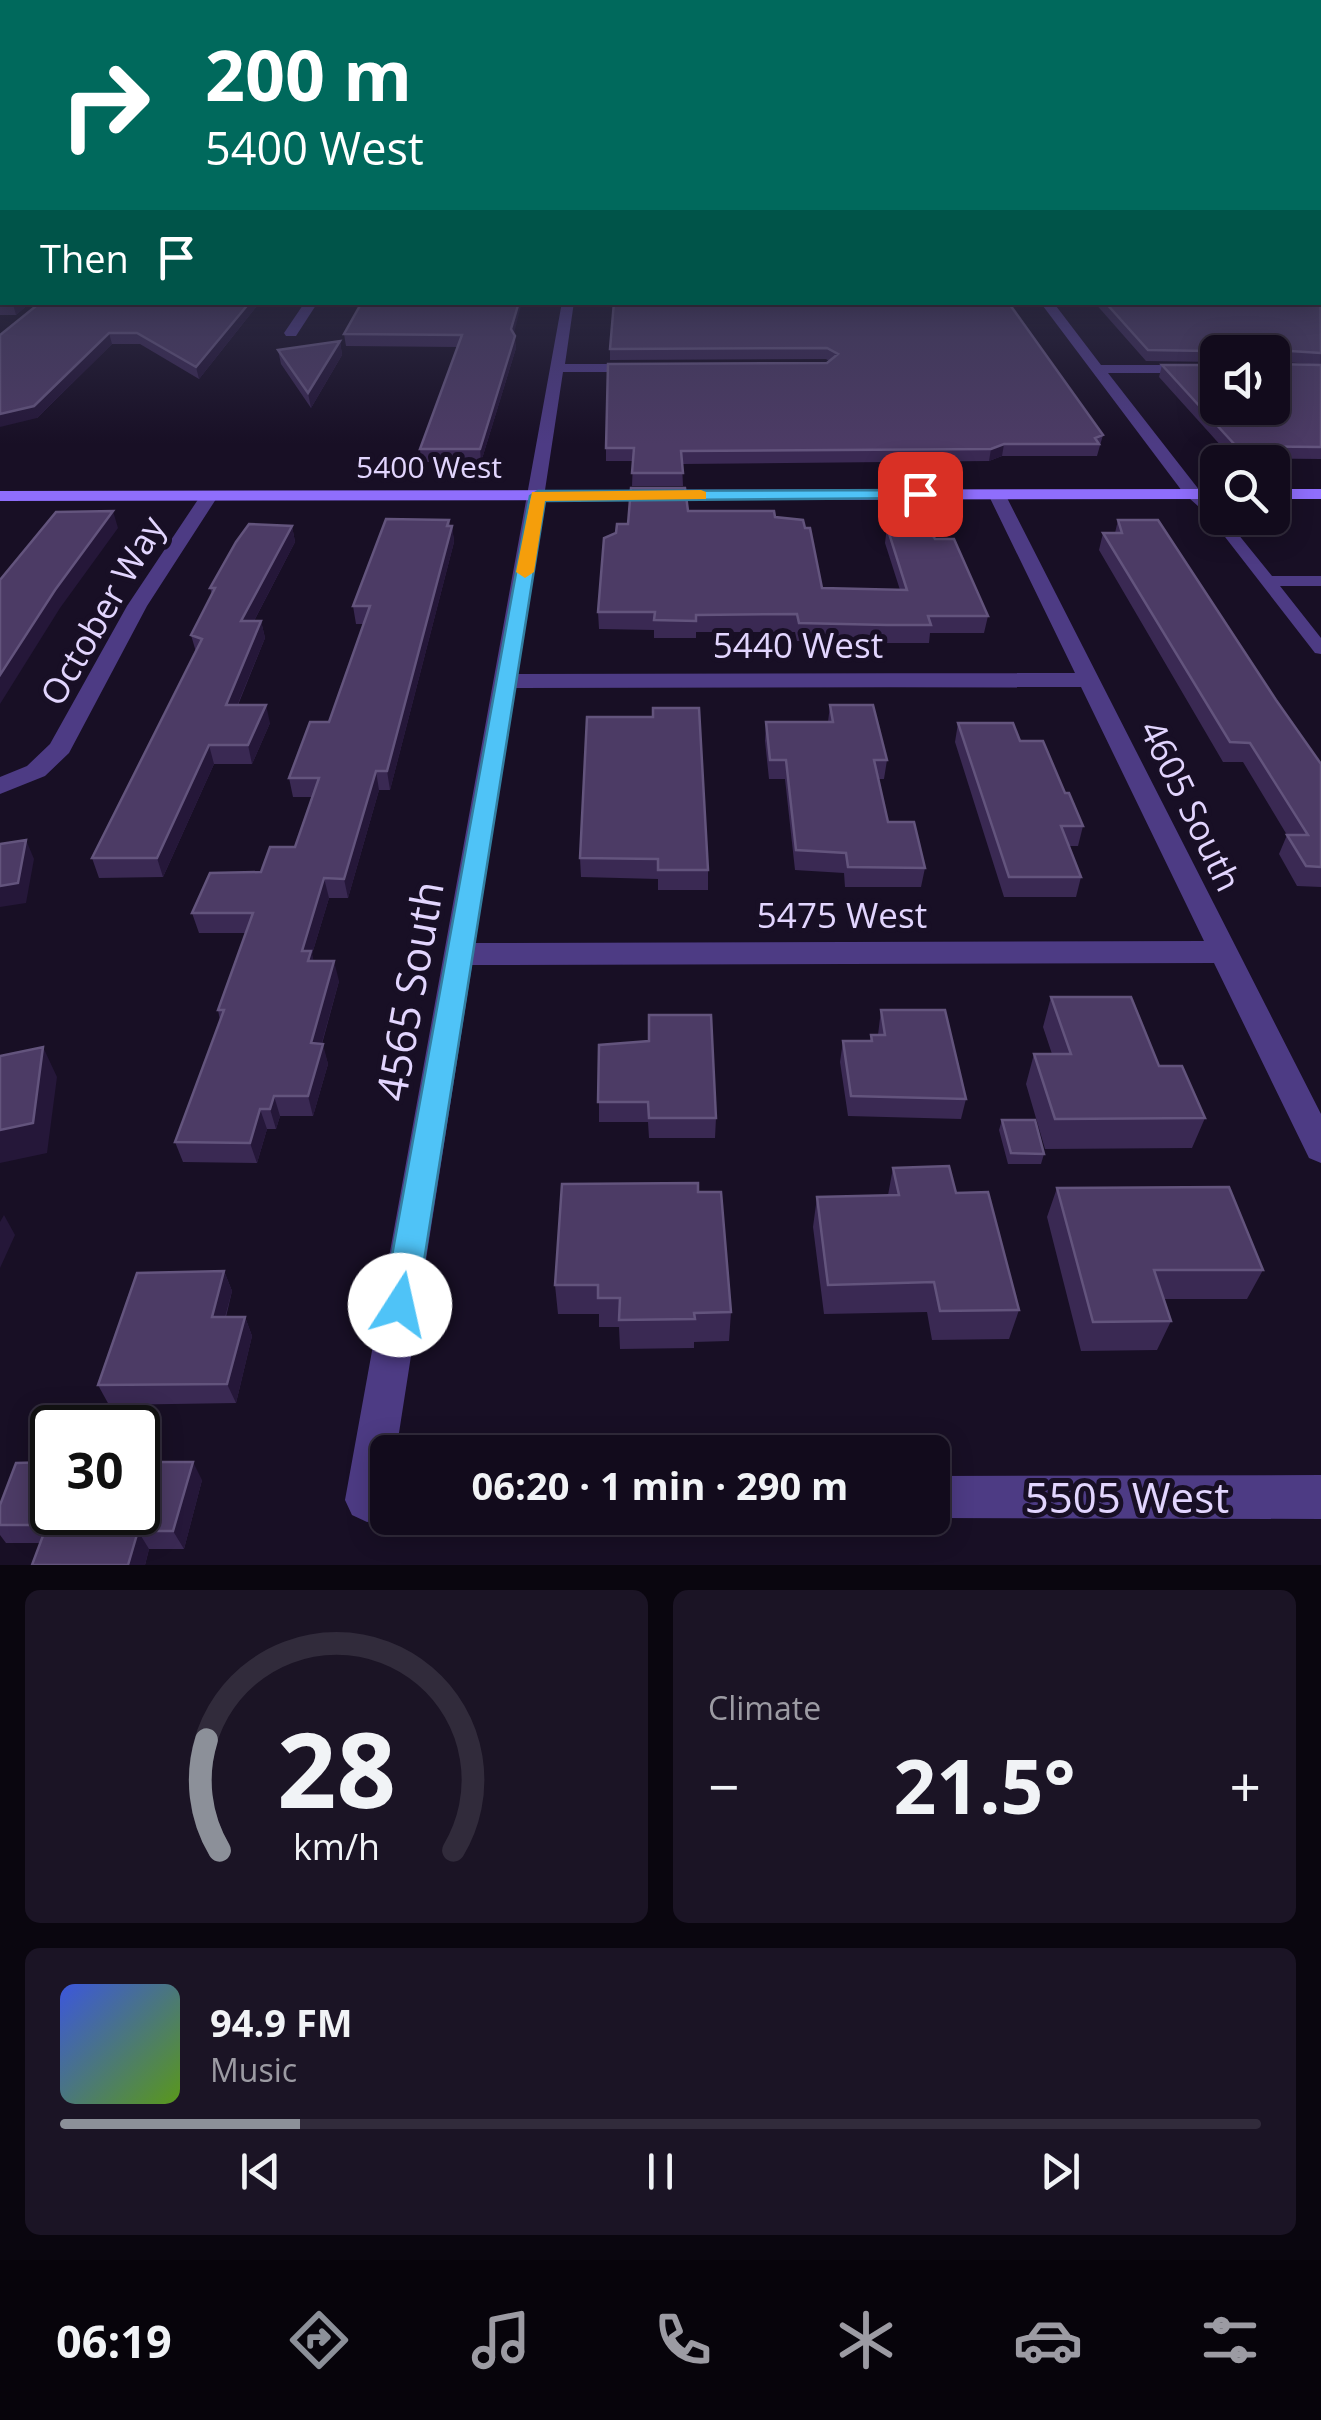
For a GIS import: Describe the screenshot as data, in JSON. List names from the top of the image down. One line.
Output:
{"streets":{"street":["5400 West","October Way","5440 West","4605 South","5475 West","4565 South","5505 West"]},"crossings":[["5400 West","October Way"],["5400 West","4605 South"],["5400 West","4565 South"],["5440 West","4605 South"],["5440 West","4565 South"],["4605 South","5475 West"],["5475 West","4565 South"]],"page":{"turn":["200 m","5400 West"],"then":"Then","limit":"30","trip":"06:20 · 1 min · 290 m","tile":"Climate","heat":["−","21.5°","+"],"song":["94.9 FM","Music"],"tabs":"06:19","gauge":["28","km/h"]}}
